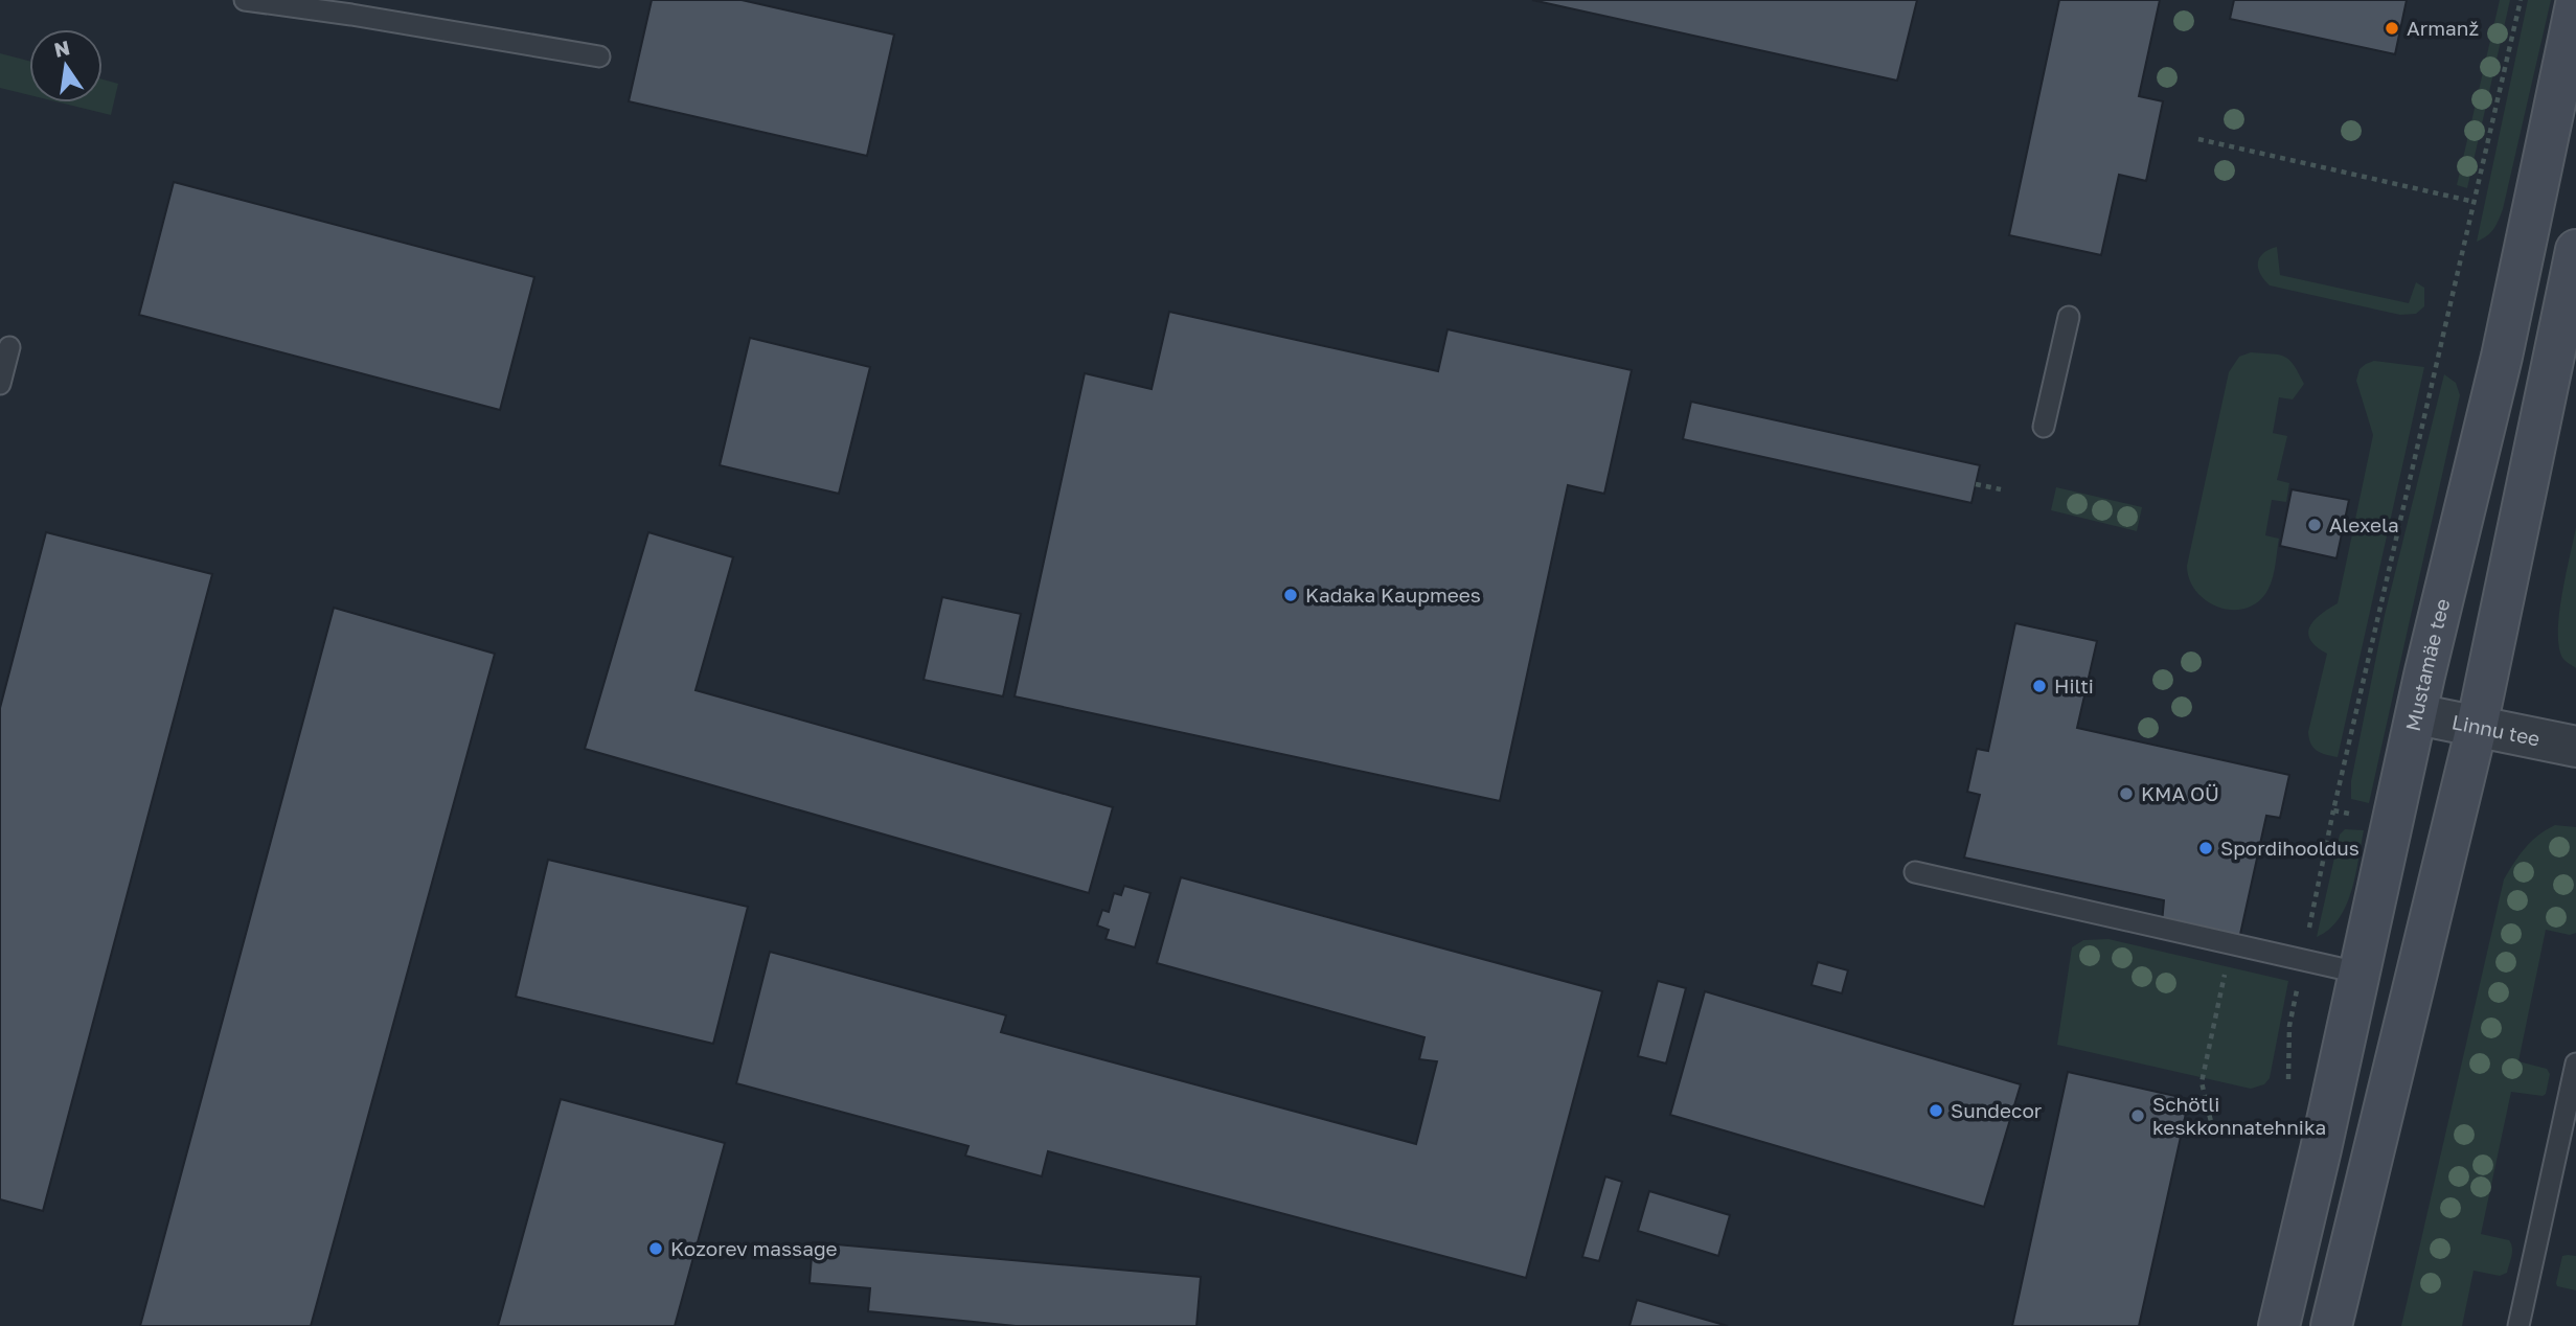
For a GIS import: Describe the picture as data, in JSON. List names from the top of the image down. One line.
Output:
{"streets":{"main road":["Mustamäe tee"],"street":["Linnu tee"]},"crossings":[["Mustamäe tee","Linnu tee"]],"places":["Armanž","Alexela","Kadaka Kaupmees","Hilti","KMA OÜ","Spordihooldus","Sundecor","Schötli keskkonnatehnika","Kozorev massage"],"north":"top"}
